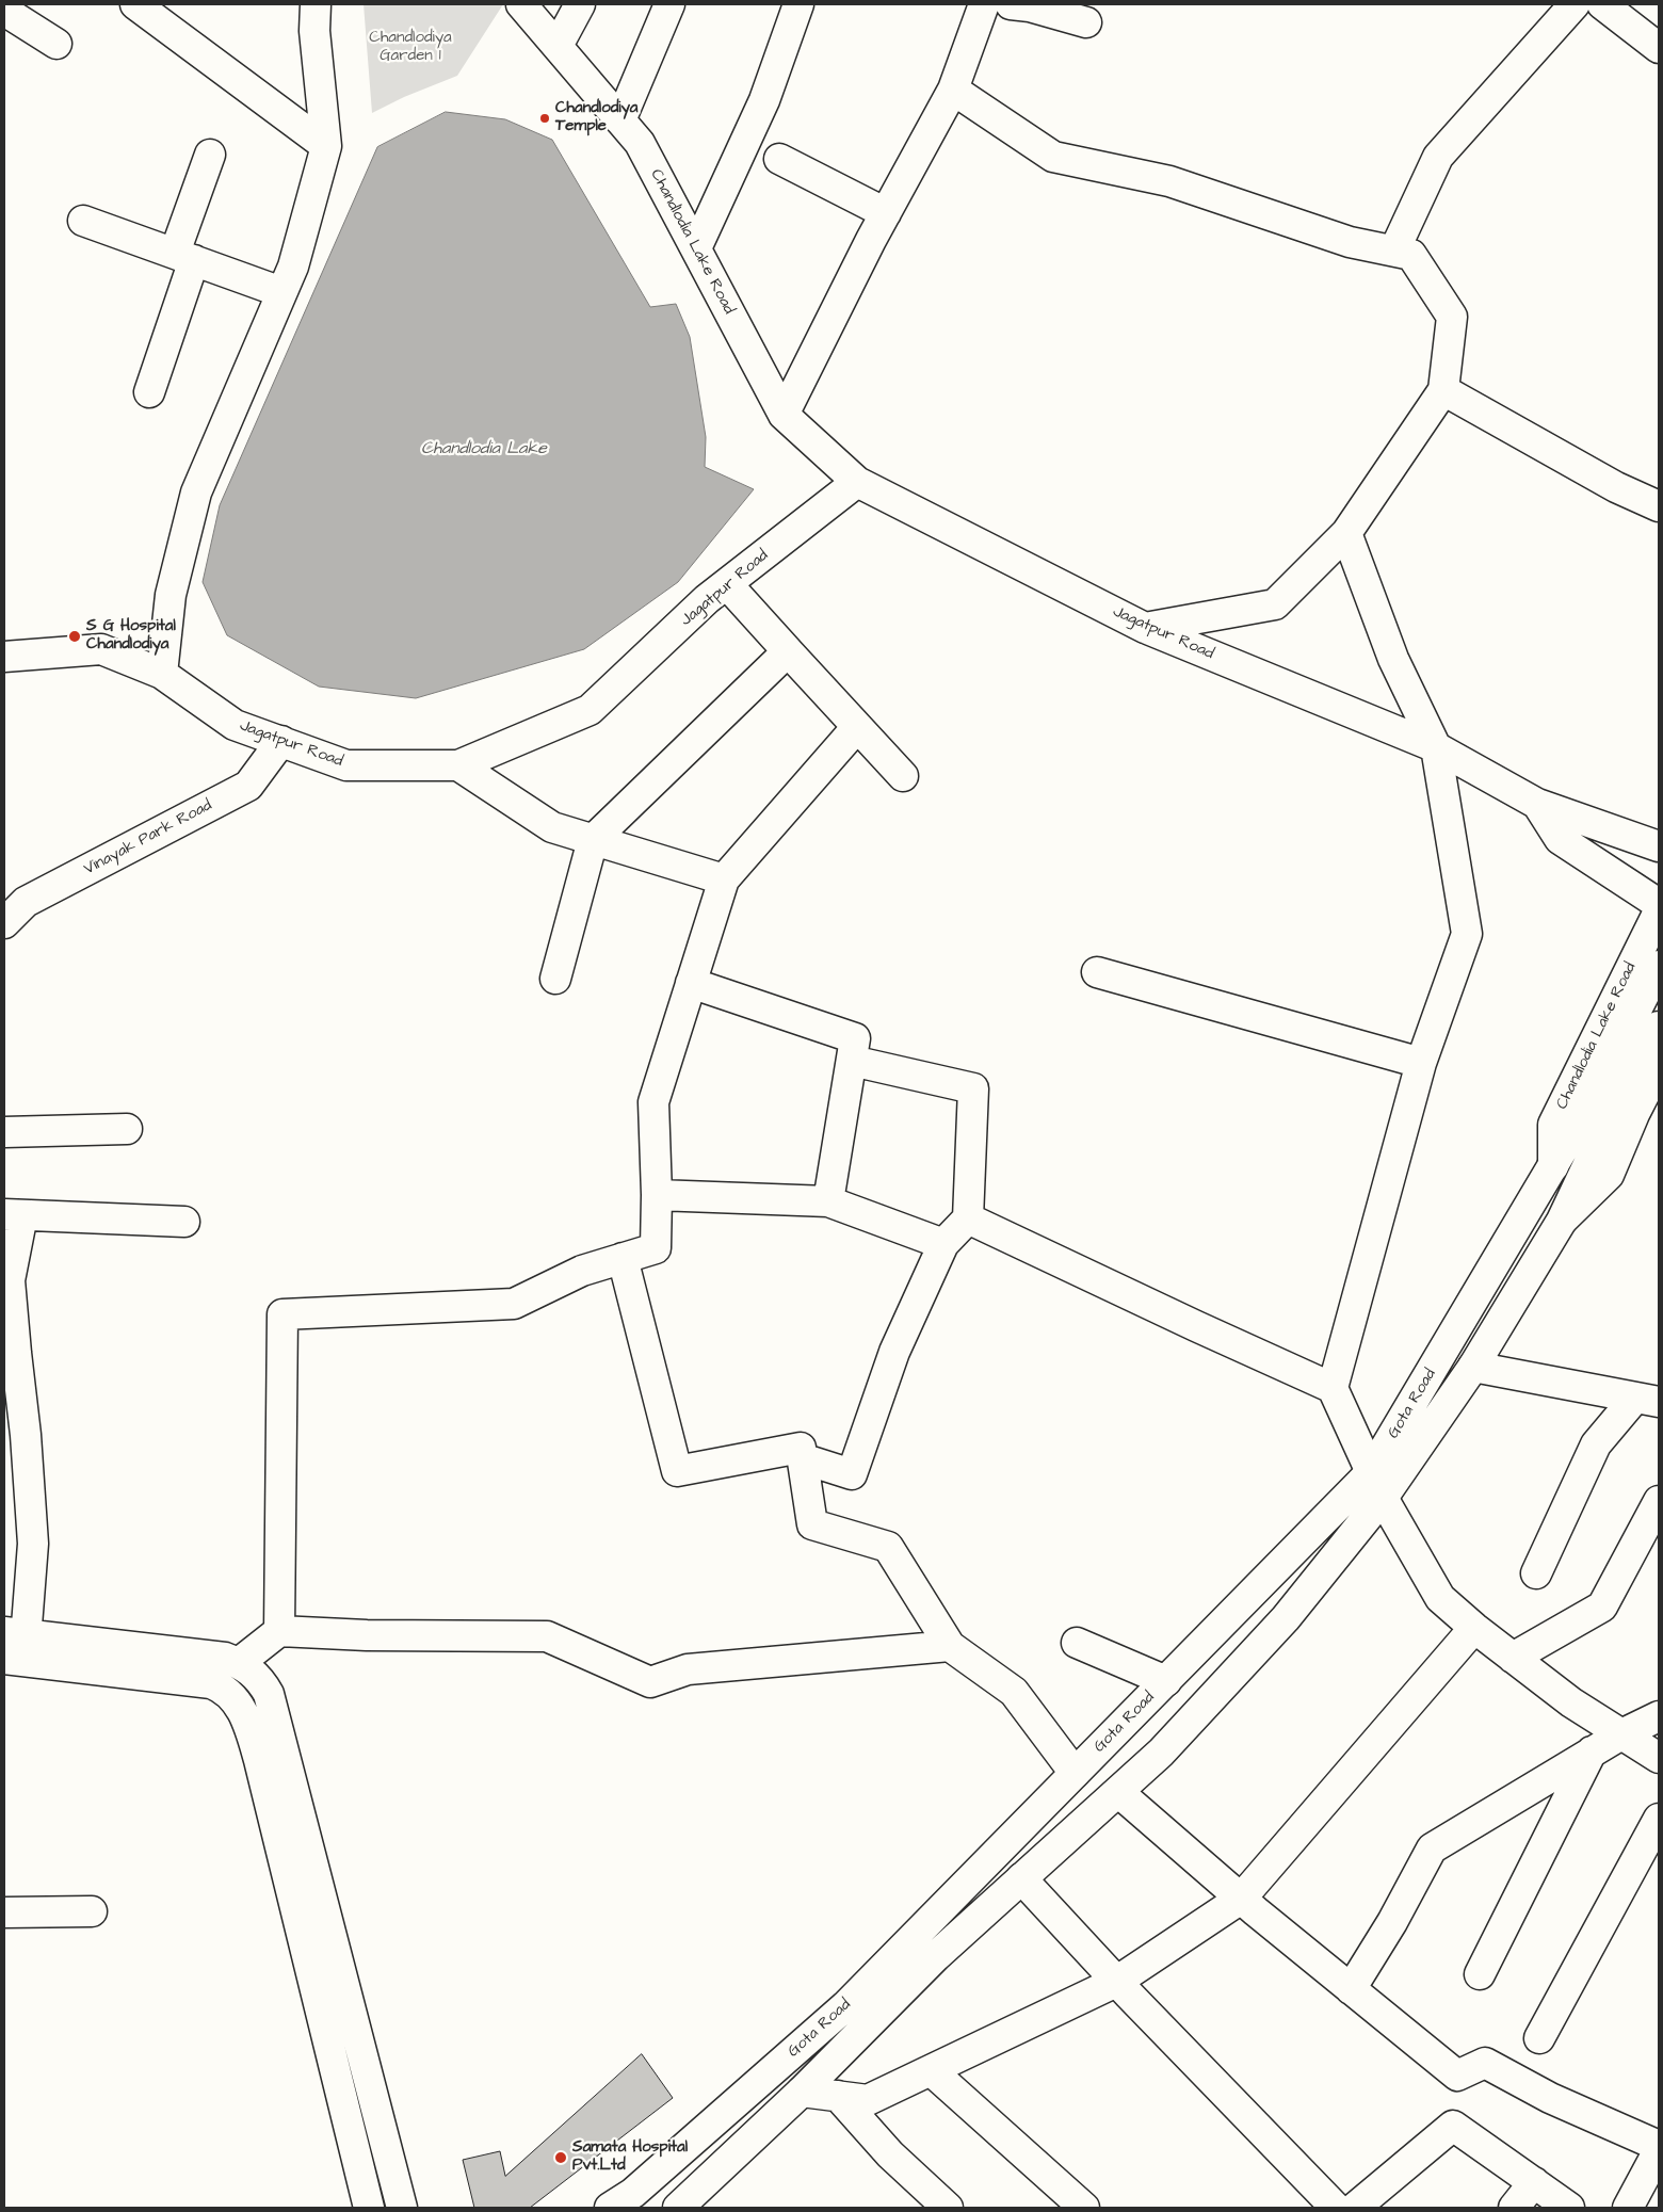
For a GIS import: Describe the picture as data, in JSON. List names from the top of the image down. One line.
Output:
{"streets":{"street":["Chandlodia Lake Road","Jagatpur Road","Vinayak Park Road","Gota Road"]},"crossings":[["Chandlodia Lake Road","Jagatpur Road"],["Chandlodia Lake Road","Gota Road"],["Jagatpur Road","Vinayak Park Road"]],"water":["Chandlodia Lake"],"parks":["Chandlodiya Garden 1"],"places":["Chandlodiya Temple","S G Hospital Chandlodiya","Samata Hospital Pvt.Ltd"]}
